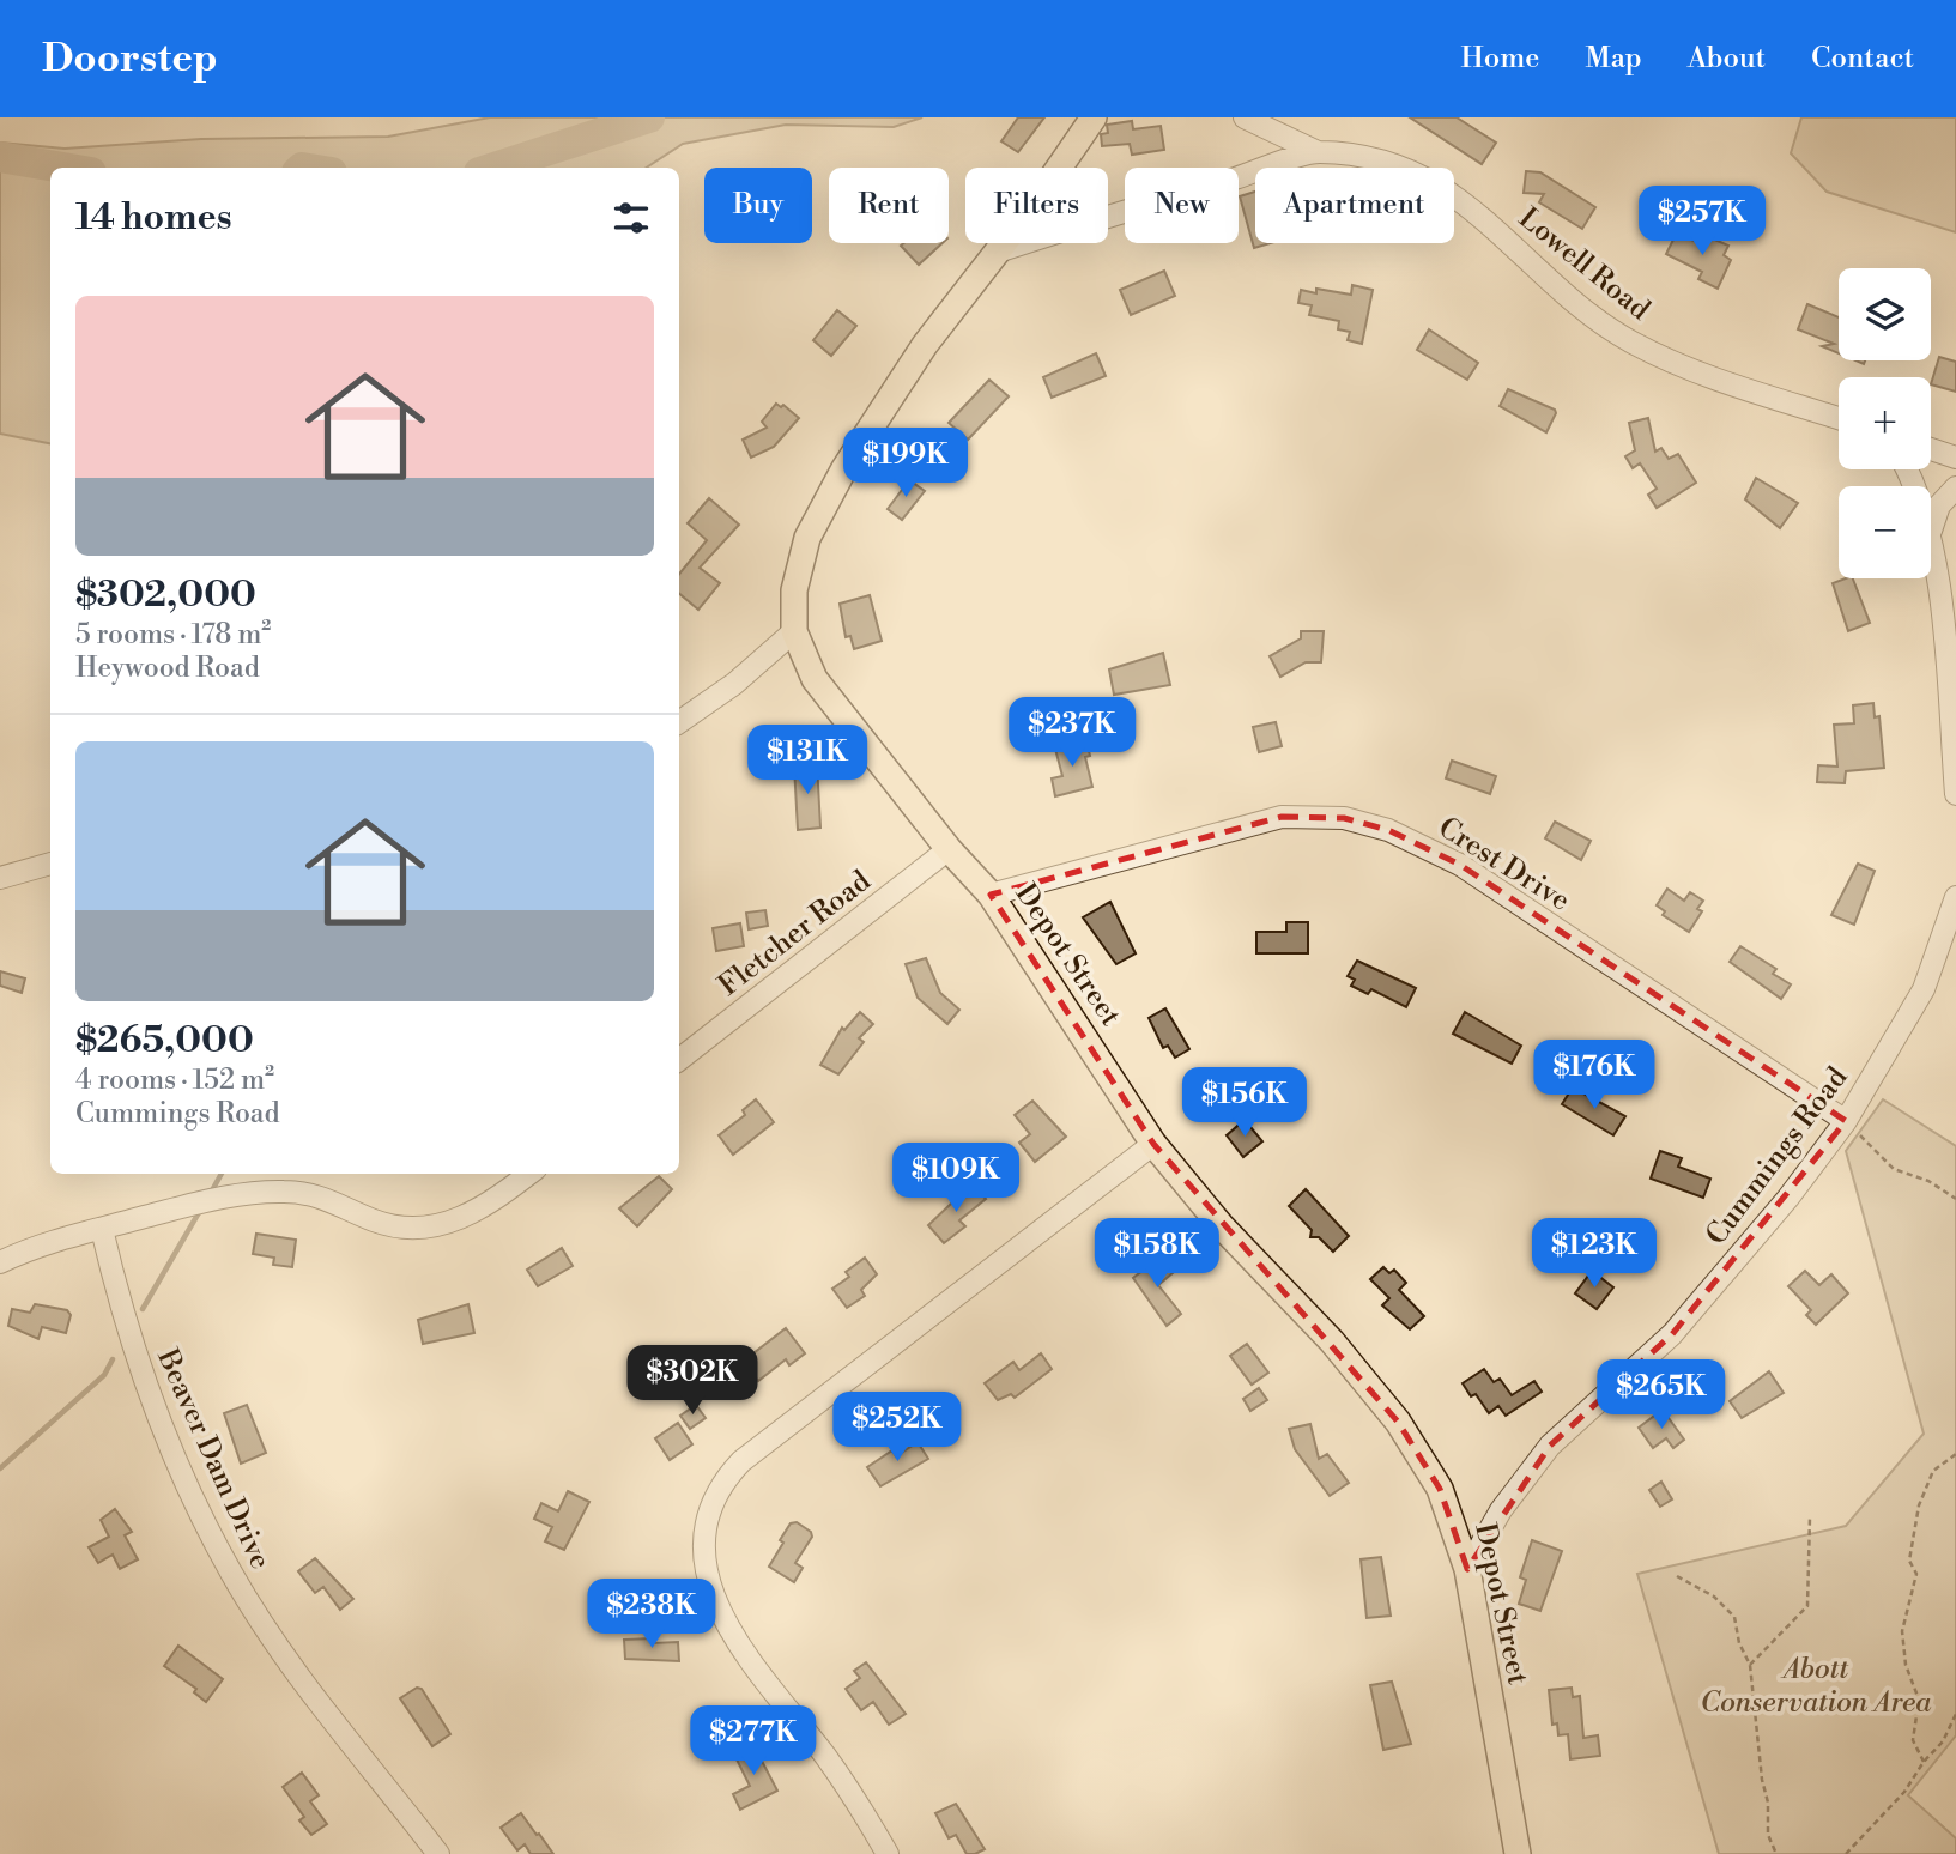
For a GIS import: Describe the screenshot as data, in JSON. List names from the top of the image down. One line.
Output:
{"streets":{"main road":["Depot Street"],"street":["Lowell Road","Crest Drive","Fletcher Road","Cummings Road","Beaver Dam Drive"]},"crossings":[["Lowell Road","Depot Street"],["Crest Drive","Depot Street"],["Crest Drive","Cummings Road"],["Fletcher Road","Depot Street"],["Depot Street","Cummings Road"]],"parks":["Abott Conservation Area"],"page":{"header":"Doorstep","nav":["Home","Map","About","Contact"],"chip":["Buy","Rent","Filters","New","Apartment"],"heading":"14 homes","price":["$257K","$199K","$237K","$131K","$176K","$156K","$109K","$158K","$123K","$302K","$265K","$252K","$238K","$277K"],"map_buttons":["+","−"],"list":[{"name":"$302,000","note":"5 rooms · 178 m² · Heywood Road"},{"name":"$265,000","note":"4 rooms · 152 m² · Cummings Road"}]}}
